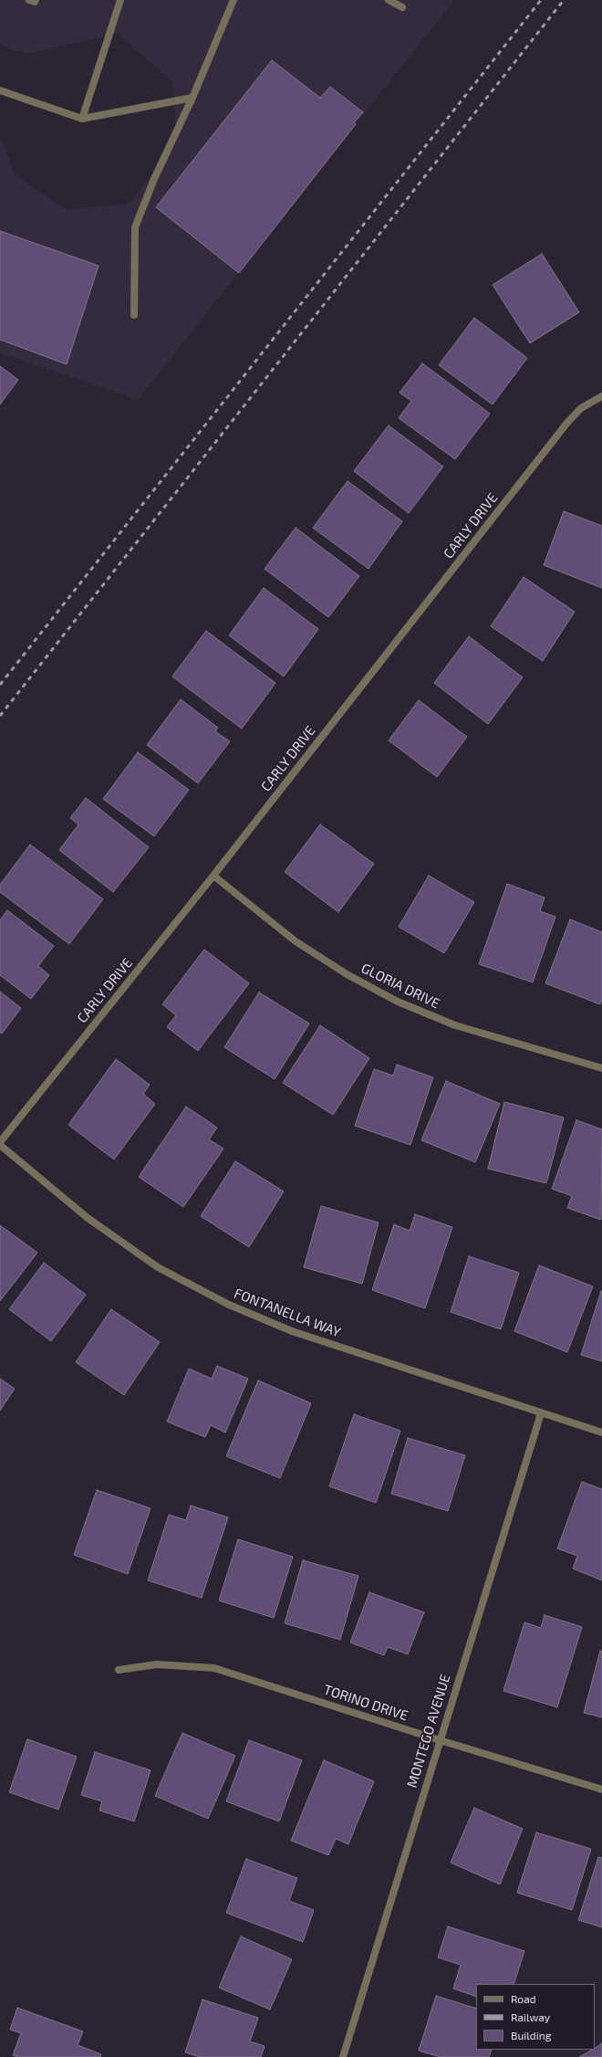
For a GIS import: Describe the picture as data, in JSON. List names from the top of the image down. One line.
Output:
{"streets":{"street":["CARLY DRIVE","GLORIA DRIVE","FONTANELLA WAY","TORINO DRIVE","MONTEGO AVENUE"]},"crossings":[["CARLY DRIVE","GLORIA DRIVE"],["FONTANELLA WAY","MONTEGO AVENUE"],["TORINO DRIVE","MONTEGO AVENUE"]],"legend":["Road","Railway","Building"]}
